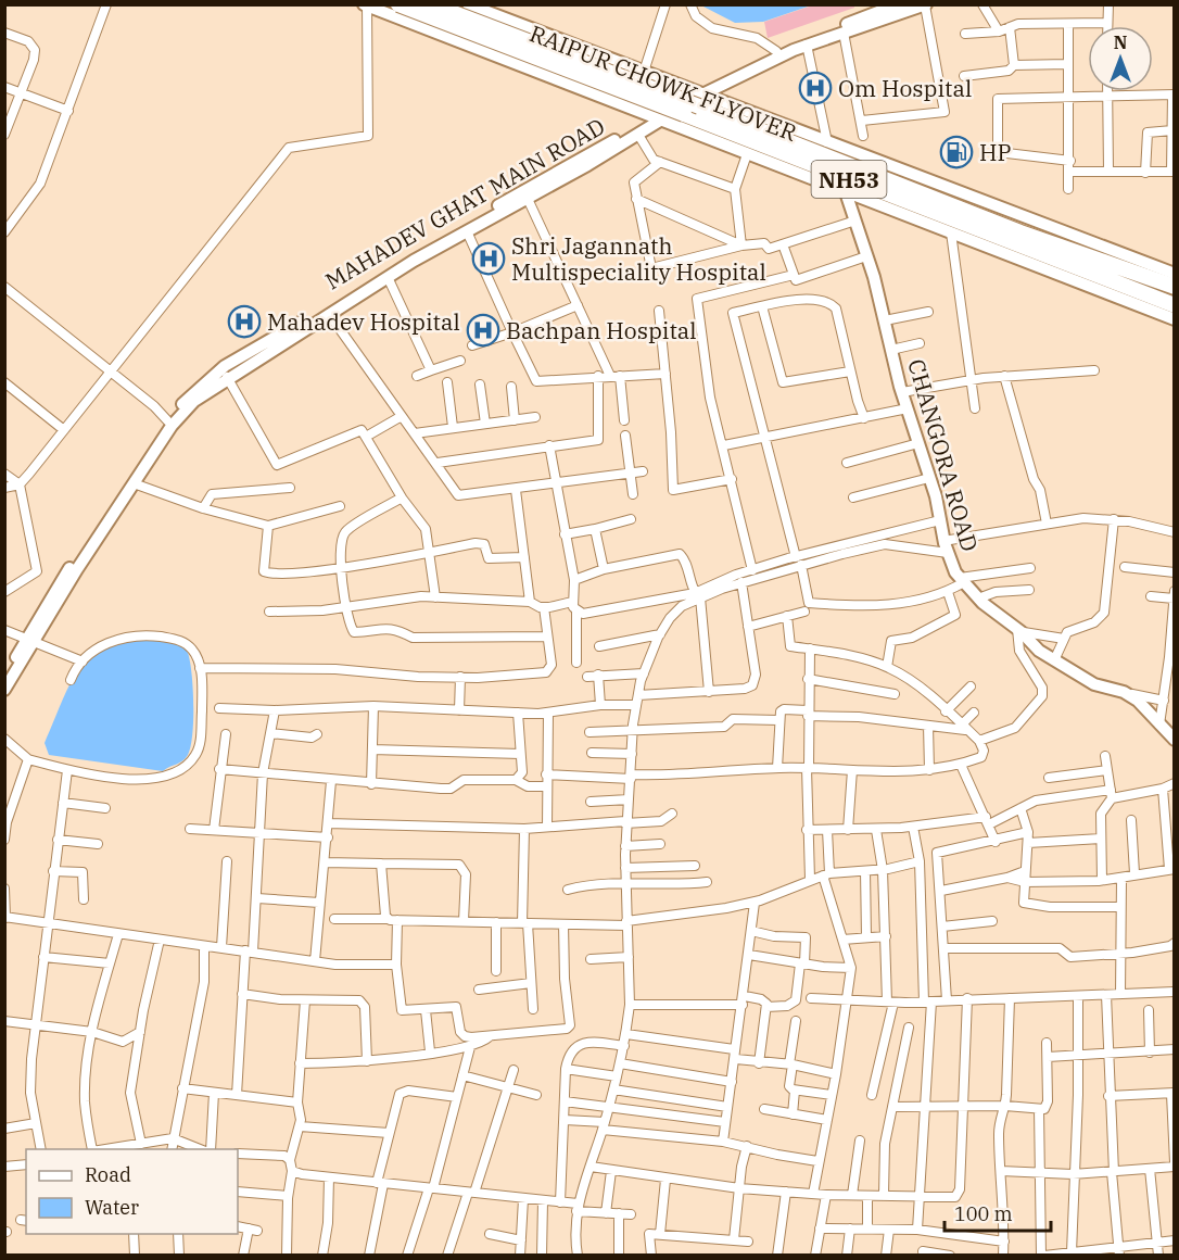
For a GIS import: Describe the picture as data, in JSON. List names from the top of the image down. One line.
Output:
{"streets":{"highway":["RAIPUR CHOWK FLYOVER","NH53"],"street":["MAHADEV GHAT MAIN ROAD","CHANGORA ROAD"]},"crossings":[["RAIPUR CHOWK FLYOVER","NH53"]],"places":{"hospital":["Om Hospital","Shri Jagannath Multispeciality Hospital","Mahadev Hospital","Bachpan Hospital"],"fuel station":["HP"]},"legend":["Road","Water"],"scale_bar":"100 m","north":"top"}
